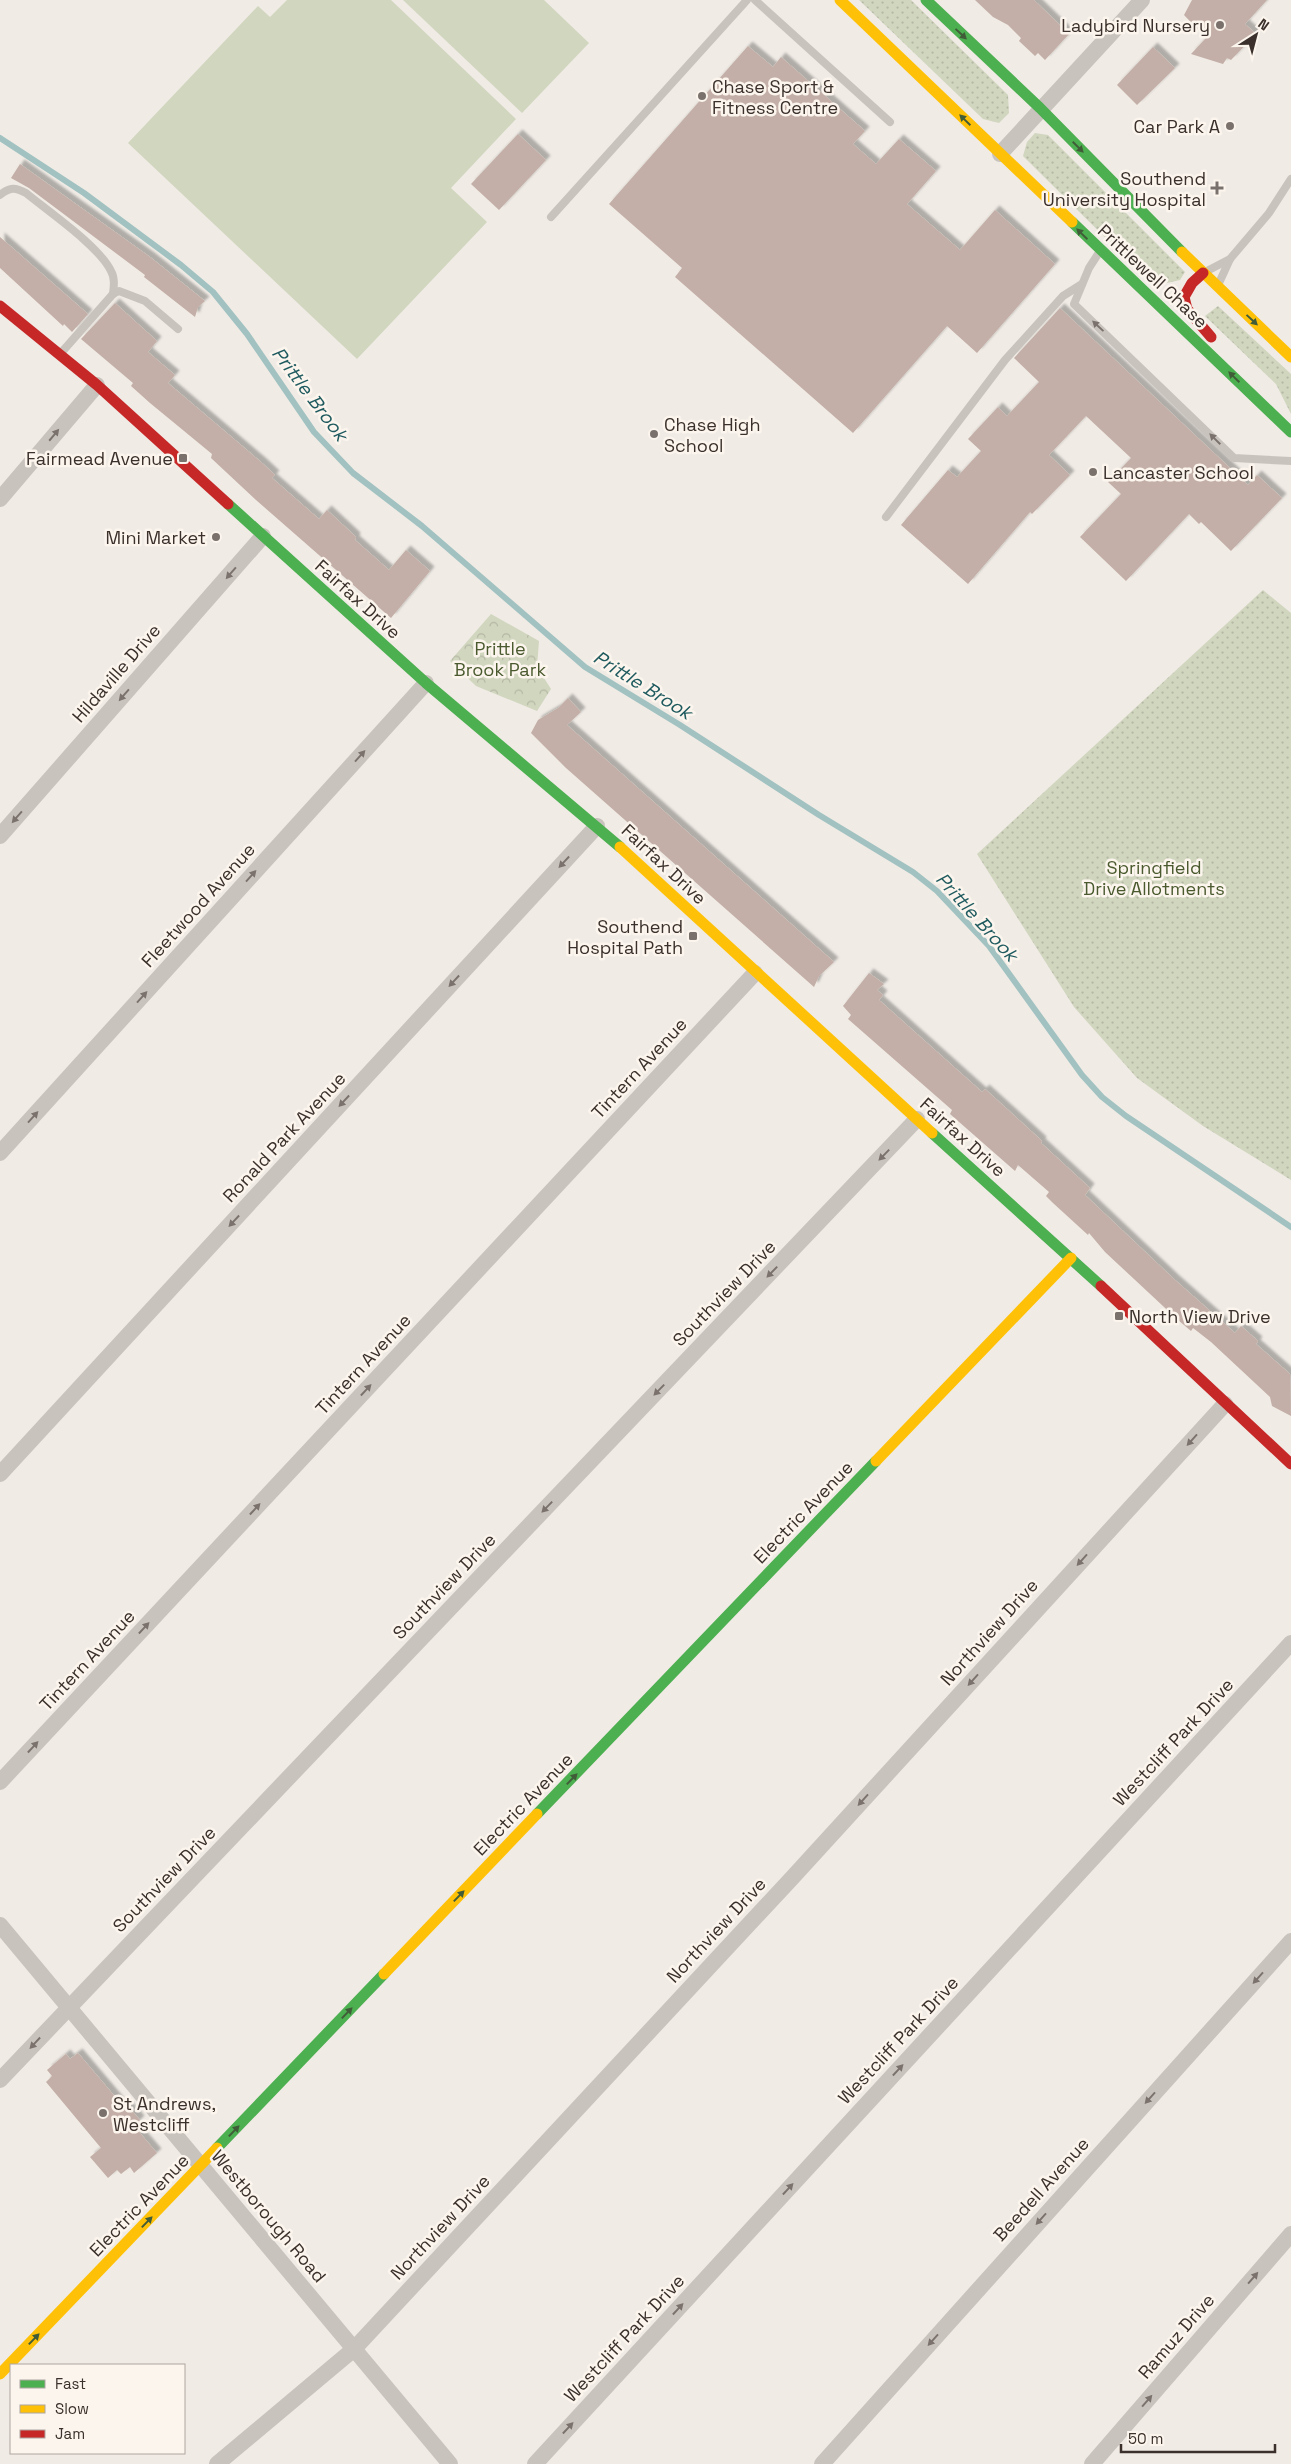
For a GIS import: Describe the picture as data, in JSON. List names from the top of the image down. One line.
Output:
{"streets":{"street":["Prittlewell Chase","Fairfax Drive","Hildaville Drive","Fleetwood Avenue","Tintern Avenue","Ronald Park Avenue","Southview Drive","Electric Avenue","Northview Drive","Westcliff Park Drive","Beedell Avenue","Westborough Road","Ramuz Drive"]},"crossings":[["Fairfax Drive","Hildaville Drive"],["Fairfax Drive","Fleetwood Avenue"],["Fairfax Drive","Tintern Avenue"],["Fairfax Drive","Ronald Park Avenue"],["Fairfax Drive","Southview Drive"],["Fairfax Drive","Electric Avenue"],["Fairfax Drive","Northview Drive"],["Southview Drive","Westborough Road"],["Electric Avenue","Westborough Road"],["Northview Drive","Westborough Road"]],"one_way":["Hildaville Drive","Fleetwood Avenue","Tintern Avenue","Ronald Park Avenue","Southview Drive","Electric Avenue","Northview Drive","Westcliff Park Drive","Beedell Avenue","Ramuz Drive"],"water":["Prittle Brook"],"parks":["Prittle Brook Park","Springfield Drive Allotments"],"places":{"other":["Ladybird Nursery","Chase Sport & Fitness Centre","Car Park A","Chase High School","Lancaster School","Mini Market","St Andrews, Westcliff"],"health":["Southend University Hospital"],"transit":["Fairmead Avenue","Southend Hospital Path","North View Drive"]},"legend":["Fast","Slow","Jam"],"scale_bar":"50 m","north":"top right"}
